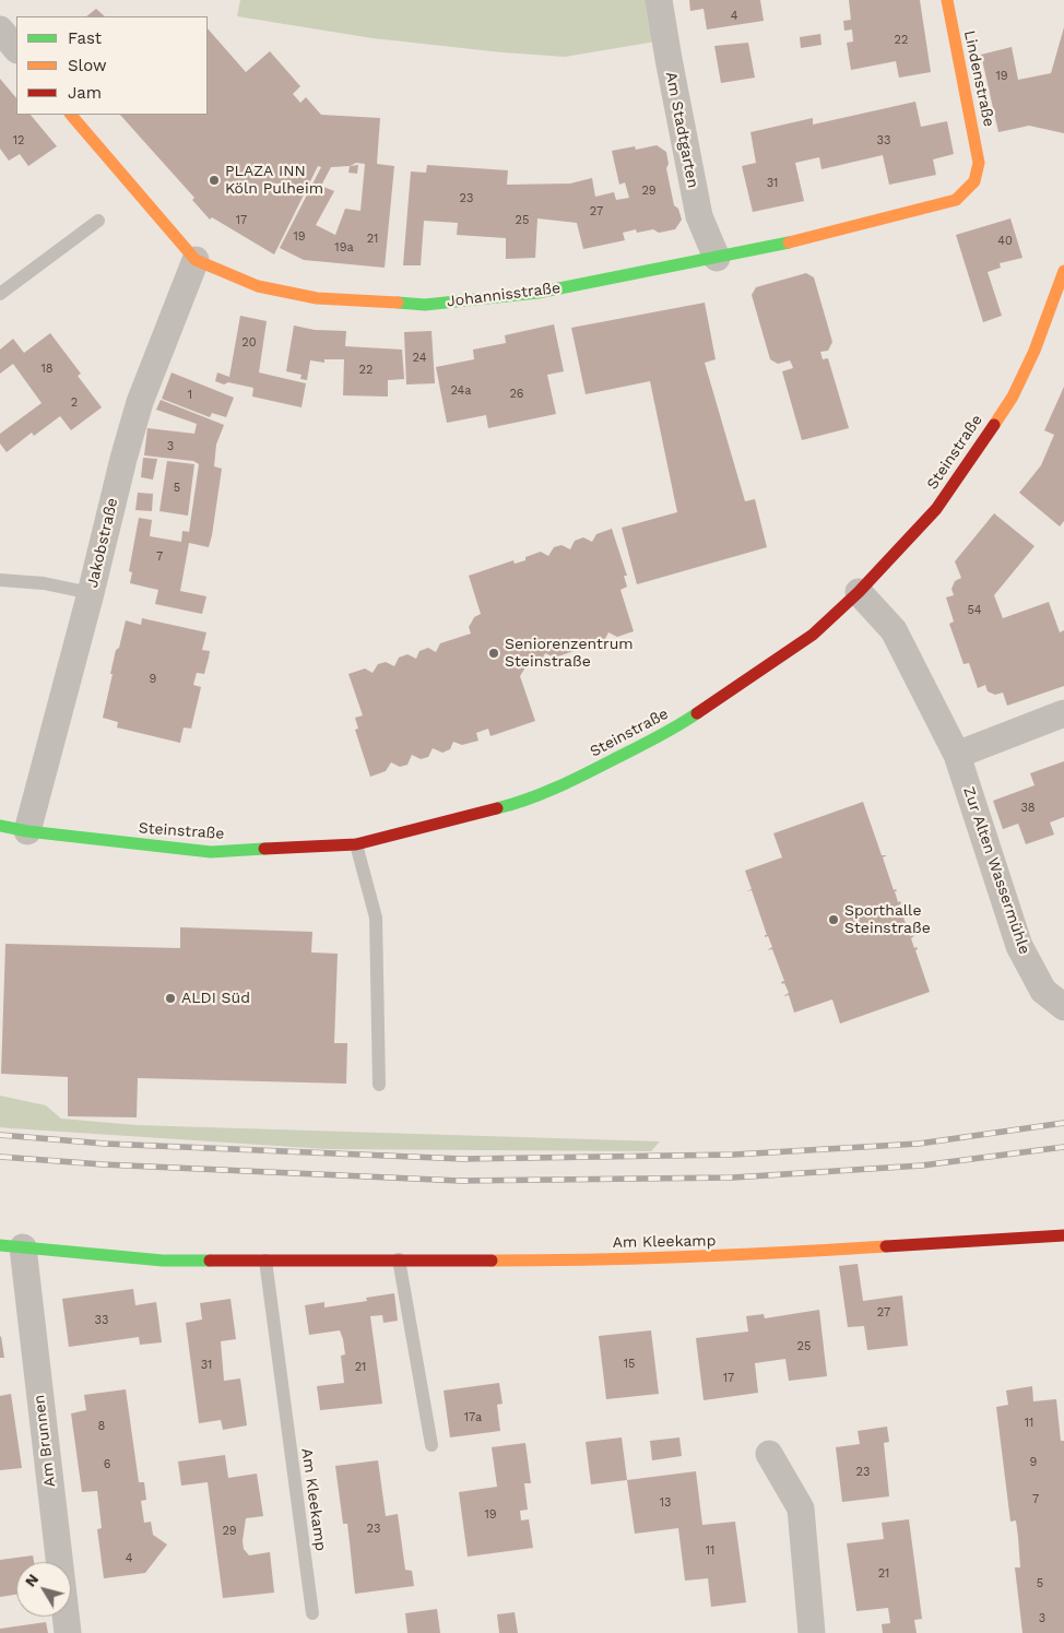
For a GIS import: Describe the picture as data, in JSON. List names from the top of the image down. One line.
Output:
{"streets":{"street":["Lindenstraße","Am Stadtgarten","Johannisstraße","Steinstraße","Jakobstraße","Zur Alten Wassermühle","Am Kleekamp","Am Brunnen"]},"crossings":[["Lindenstraße","Johannisstraße"],["Am Stadtgarten","Johannisstraße"],["Johannisstraße","Jakobstraße"],["Steinstraße","Jakobstraße"],["Steinstraße","Zur Alten Wassermühle"],["Am Kleekamp","Am Brunnen"]],"places":["PLAZA INN Köln Pulheim","Seniorenzentrum Steinstraße","Sporthalle Steinstraße","ALDI Süd"],"house_numbers":["4","22","19","12","33","31","29","23","27","17","25","19","21","40","19a","20","24","18","22","24a","26","1","2","3","5","7","54","9","38","27","33","25","15","31","21","17","17a","11","8","9","6","23","7","13","19","23","29","11","4","21","5","3"],"legend":["Fast","Slow","Jam"],"north":"top left"}
